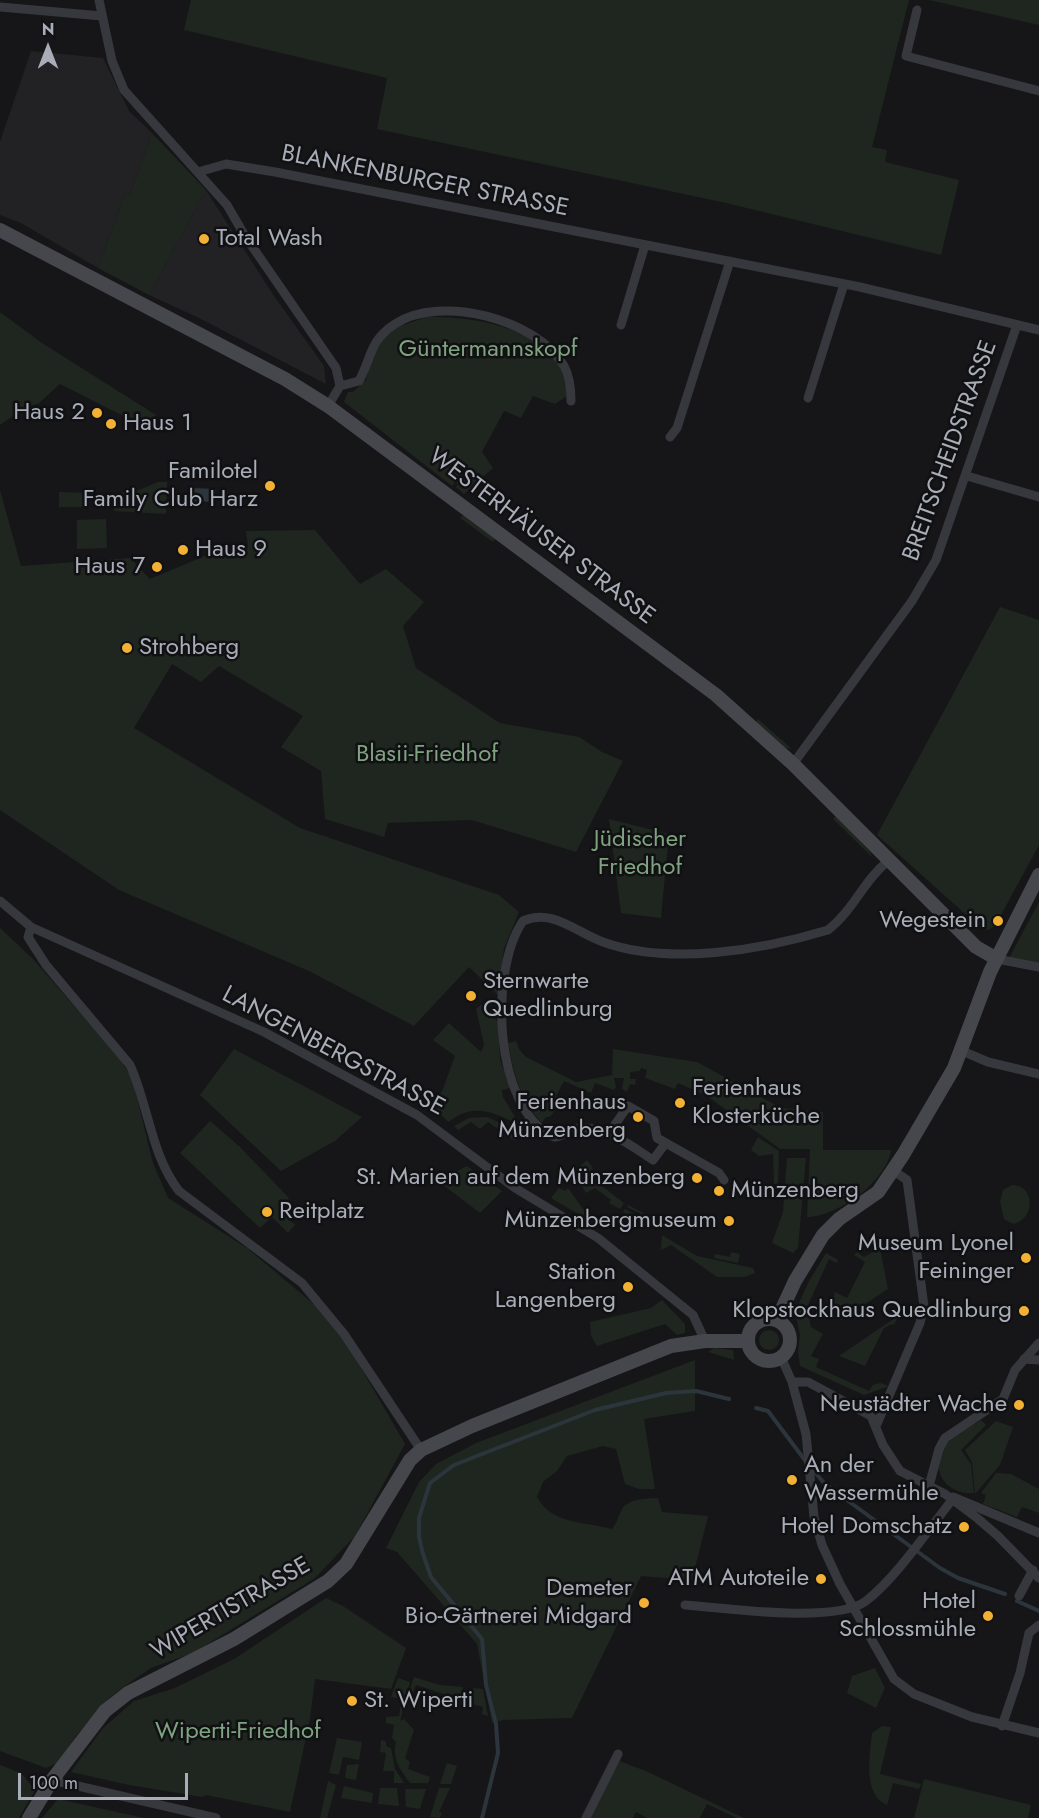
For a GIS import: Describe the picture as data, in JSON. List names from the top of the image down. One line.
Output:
{"streets":{"street":["BLANKENBURGER STRASSE","BREITSCHEIDSTRASSE","WESTERHÄUSER STRASSE","LANGENBERGSTRASSE","WIPERTISTRASSE"]},"crossings":[["BLANKENBURGER STRASSE","BREITSCHEIDSTRASSE"],["BREITSCHEIDSTRASSE","WESTERHÄUSER STRASSE"],["LANGENBERGSTRASSE","WIPERTISTRASSE"]],"parks":["Güntermannskopf","Blasii-Friedhof","Jüdischer Friedhof","Wiperti-Friedhof"],"places":["Total Wash","Haus 2","Haus 1","Familotel Family Club Harz","Haus 9","Haus 7","Strohberg","Wegestein","Sternwarte Quedlinburg","Ferienhaus Klosterküche","Ferienhaus Münzenberg","St. Marien auf dem Münzenberg","Münzenberg","Reitplatz","Münzenbergmuseum","Museum Lyonel Feininger","Station Langenberg","Klopstockhaus Quedlinburg","Neustädter Wache","An der Wassermühle","Hotel Domschatz","ATM Autoteile","Demeter Bio-Gärtnerei Midgard","Hotel Schlossmühle","St. Wiperti"],"scale_bar":"100 m","north":"top"}
